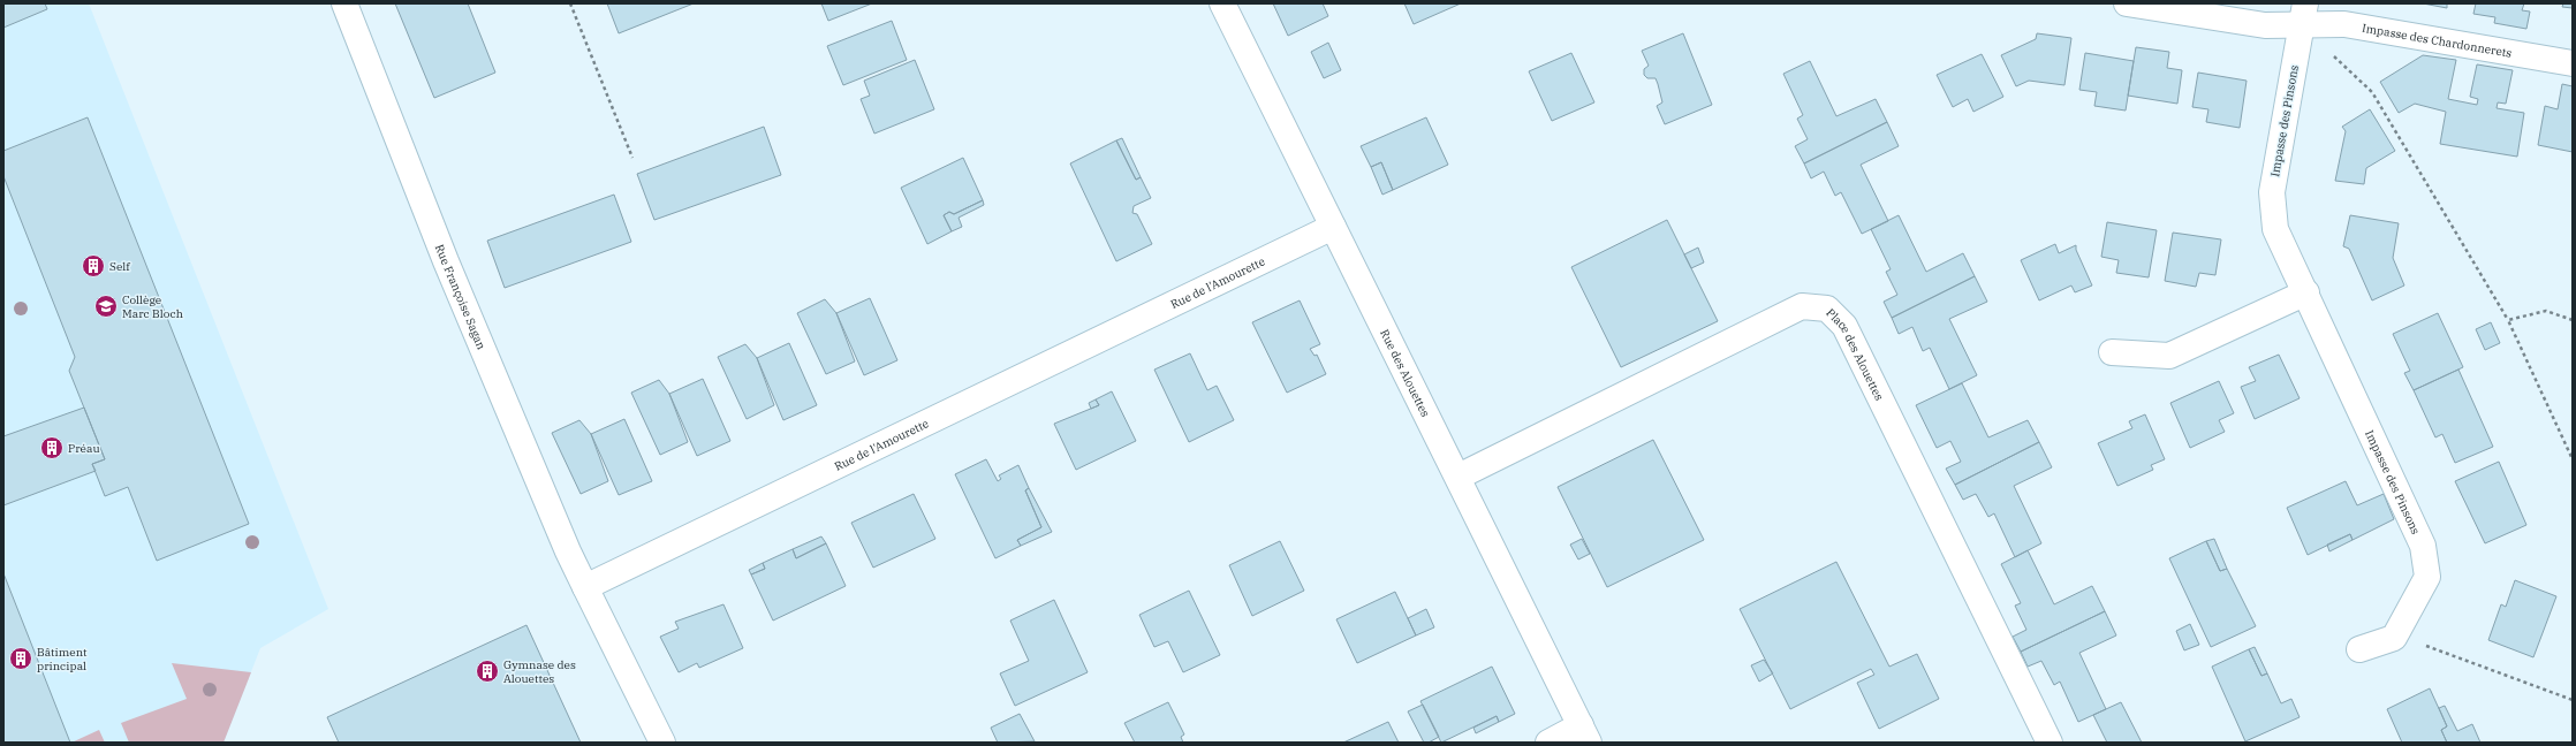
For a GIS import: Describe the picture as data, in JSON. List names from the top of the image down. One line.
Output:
{"streets":{"street":["Impasse des Chardonnerets","Impasse des Pinsons","Rue de l'Amourette","Rue Françoise Sagan","Place des Alouettes","Rue des Alouettes"]},"crossings":[["Impasse des Chardonnerets","Impasse des Pinsons"],["Rue de l'Amourette","Rue Françoise Sagan"],["Rue de l'Amourette","Rue des Alouettes"],["Place des Alouettes","Rue des Alouettes"]],"places":{"building":["Self","Préau","Bâtiment principal","Gymnase des Alouettes"],"school or university":["Collège Marc Bloch"]}}
